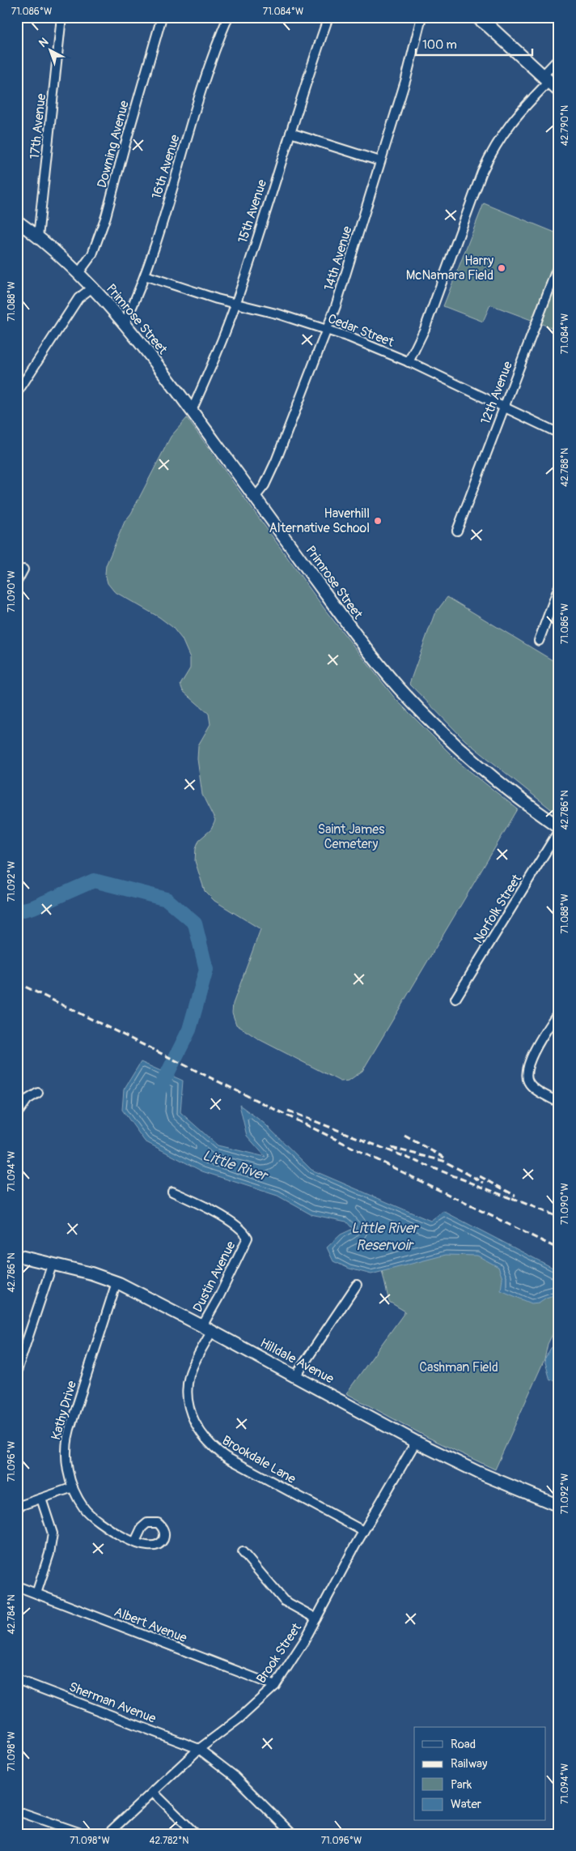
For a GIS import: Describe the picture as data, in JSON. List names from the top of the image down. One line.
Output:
{"streets":{"main road":["Primrose Street","Hilldale Avenue"],"street":["17th Avenue","Downing Avenue","16th Avenue","15th Avenue","14th Avenue","Cedar Street","12th Avenue","Norfolk Street","Dustin Avenue","Kathy Drive","Brookdale Lane","Albert Avenue","Brook Street","Sherman Avenue"]},"crossings":[["17th Avenue","Primrose Street"],["Downing Avenue","Primrose Street"],["16th Avenue","Primrose Street"],["16th Avenue","Cedar Street"],["15th Avenue","Primrose Street"],["15th Avenue","Cedar Street"],["14th Avenue","Primrose Street"],["14th Avenue","Cedar Street"],["Cedar Street","12th Avenue"],["Dustin Avenue","Hilldale Avenue"],["Dustin Avenue","Brookdale Lane"],["Hilldale Avenue","Kathy Drive"],["Hilldale Avenue","Brookdale Lane"],["Hilldale Avenue","Brook Street"],["Brookdale Lane","Brook Street"],["Albert Avenue","Brook Street"],["Brook Street","Sherman Avenue"]],"water":["Little River","Little River Reservoir"],"parks":["Saint James Cemetery","Cashman Field"],"places":["Harry McNamara Field","Haverhill Alternative School"],"legend":["Road","Railway","Park","Water"],"scale_bar":"100 m","north":"top left","coordinates":["71.086°W","71.084°W","42.790°N","71.088°W","42.788°N","71.090°W","42.786°N","71.092°W","71.094°W","71.096°W","42.784°N","71.098°W","42.782°N"]}
